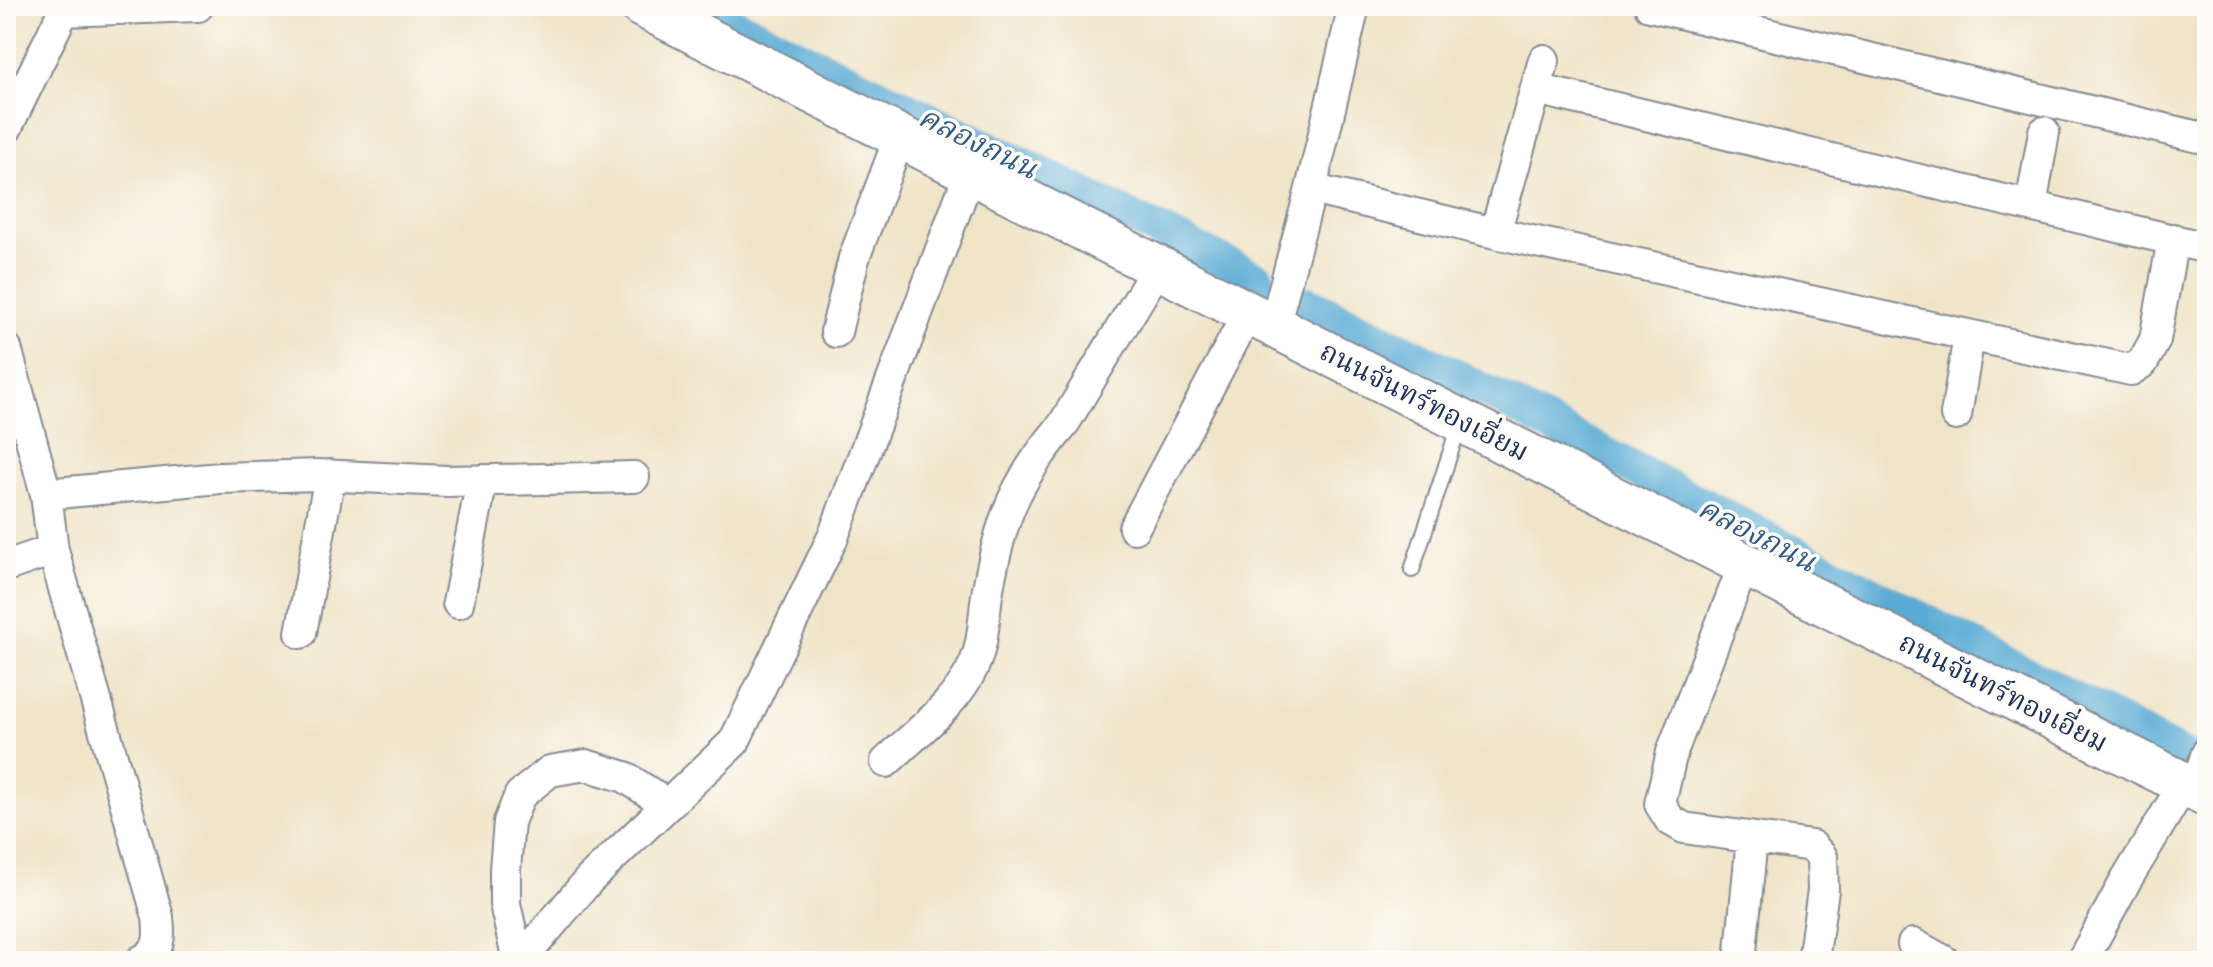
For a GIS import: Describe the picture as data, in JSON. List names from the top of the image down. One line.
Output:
{"streets":{"street":["ถนนจันทร์ทองเอี่ยม"]},"water":["คลองถนน"]}
